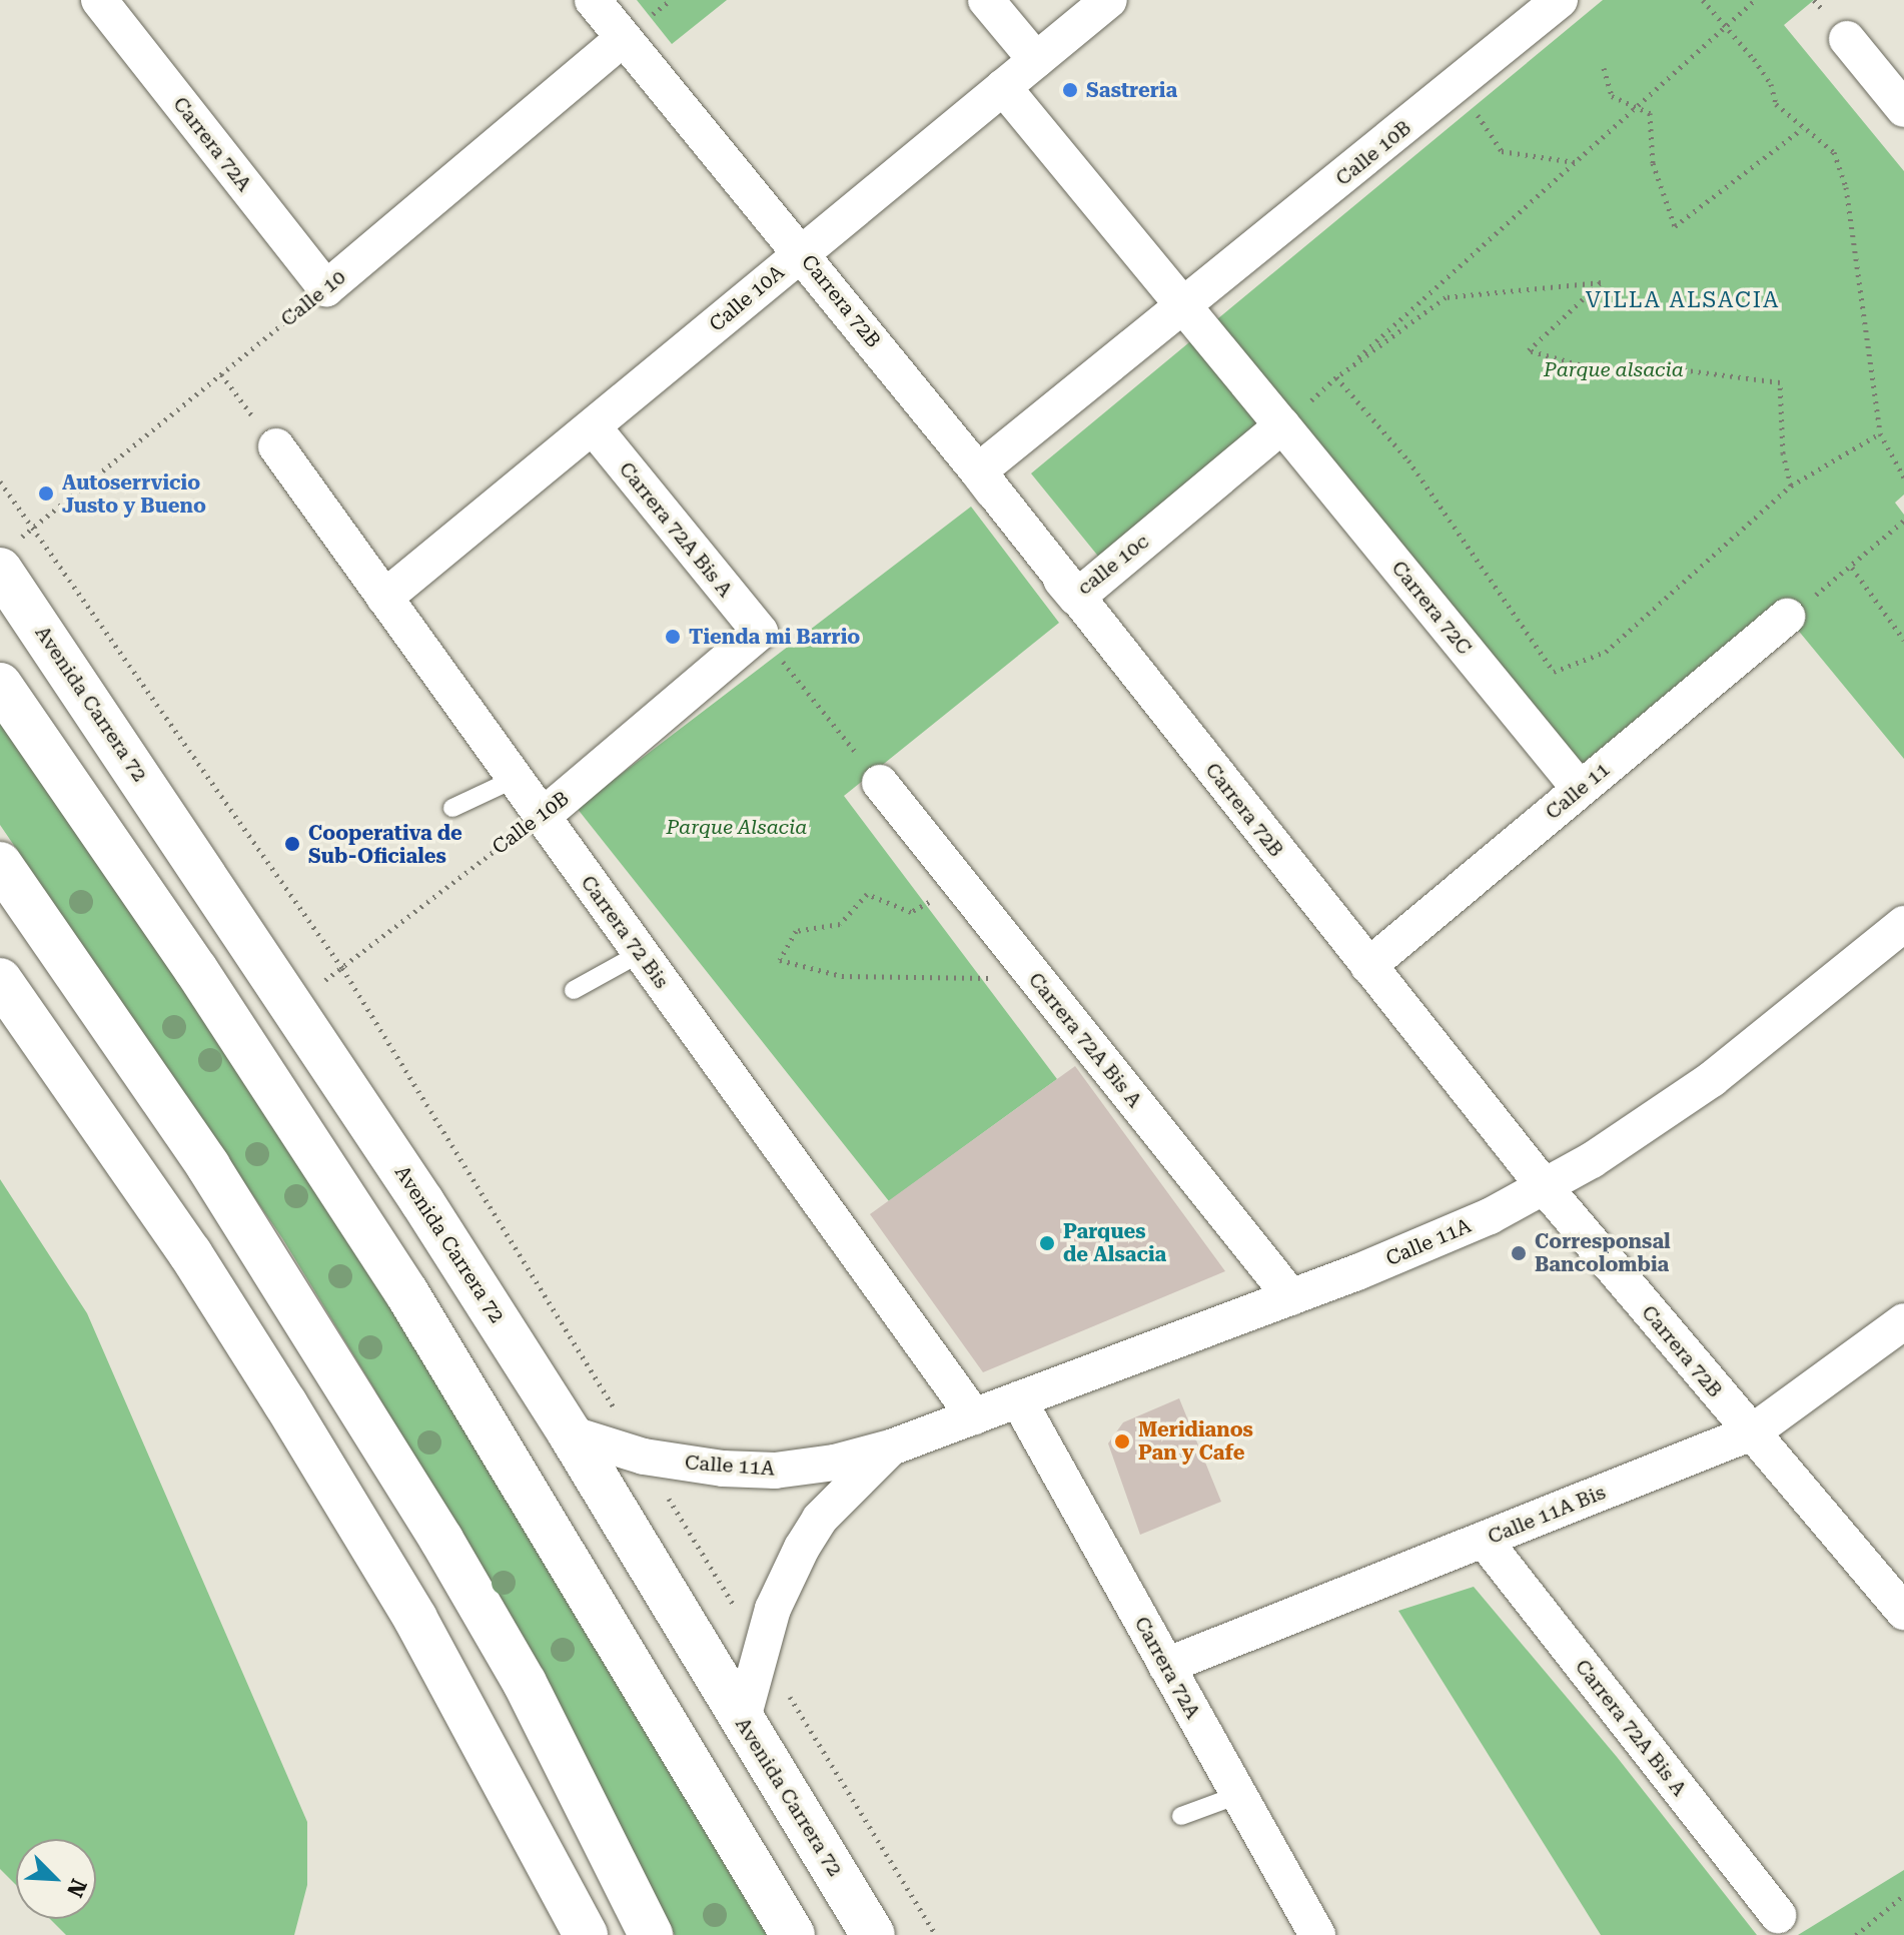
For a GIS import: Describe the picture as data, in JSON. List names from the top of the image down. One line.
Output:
{"streets":{"highway":["Avenida Carrera 72"],"street":["Carrera 72A","Calle 10B","Calle 10","Calle 10A","Carrera 72B","Carrera 72A Bis A","calle 10c","Carrera 72C","Calle 11","Carrera 72 Bis","Calle 11A","Calle 11A Bis"]},"crossings":[["Carrera 72A","Calle 10"],["Carrera 72A","Calle 11A"],["Carrera 72A","Calle 11A Bis"],["Calle 10B","Carrera 72A Bis A"],["Calle 10B","Avenida Carrera 72"],["Calle 10B","Carrera 72 Bis"],["Calle 10","Carrera 72B"],["Calle 10","Avenida Carrera 72"],["Calle 10A","Carrera 72B"],["Calle 10A","Carrera 72A Bis A"],["Calle 10A","Carrera 72 Bis"],["Carrera 72B","calle 10c"],["Carrera 72B","Calle 11"],["Carrera 72B","Calle 11A"],["Carrera 72B","Calle 11A Bis"],["Carrera 72A Bis A","Calle 11A"],["Carrera 72A Bis A","Calle 11A Bis"],["calle 10c","Carrera 72C"],["Carrera 72C","Calle 11"],["Avenida Carrera 72","Calle 11A"],["Carrera 72 Bis","Calle 11A"]],"districts":["VILLA ALSACIA"],"parks":["Parque alsacia","Parque Alsacia"],"places":["Sastreria","Autoserrvicio Justo y Bueno","Tienda mi Barrio","Cooperativa de Sub-Oficiales","Parques de Alsacia","Corresponsal Bancolombia","Meridianos Pan y Cafe"],"north":"bottom right"}
